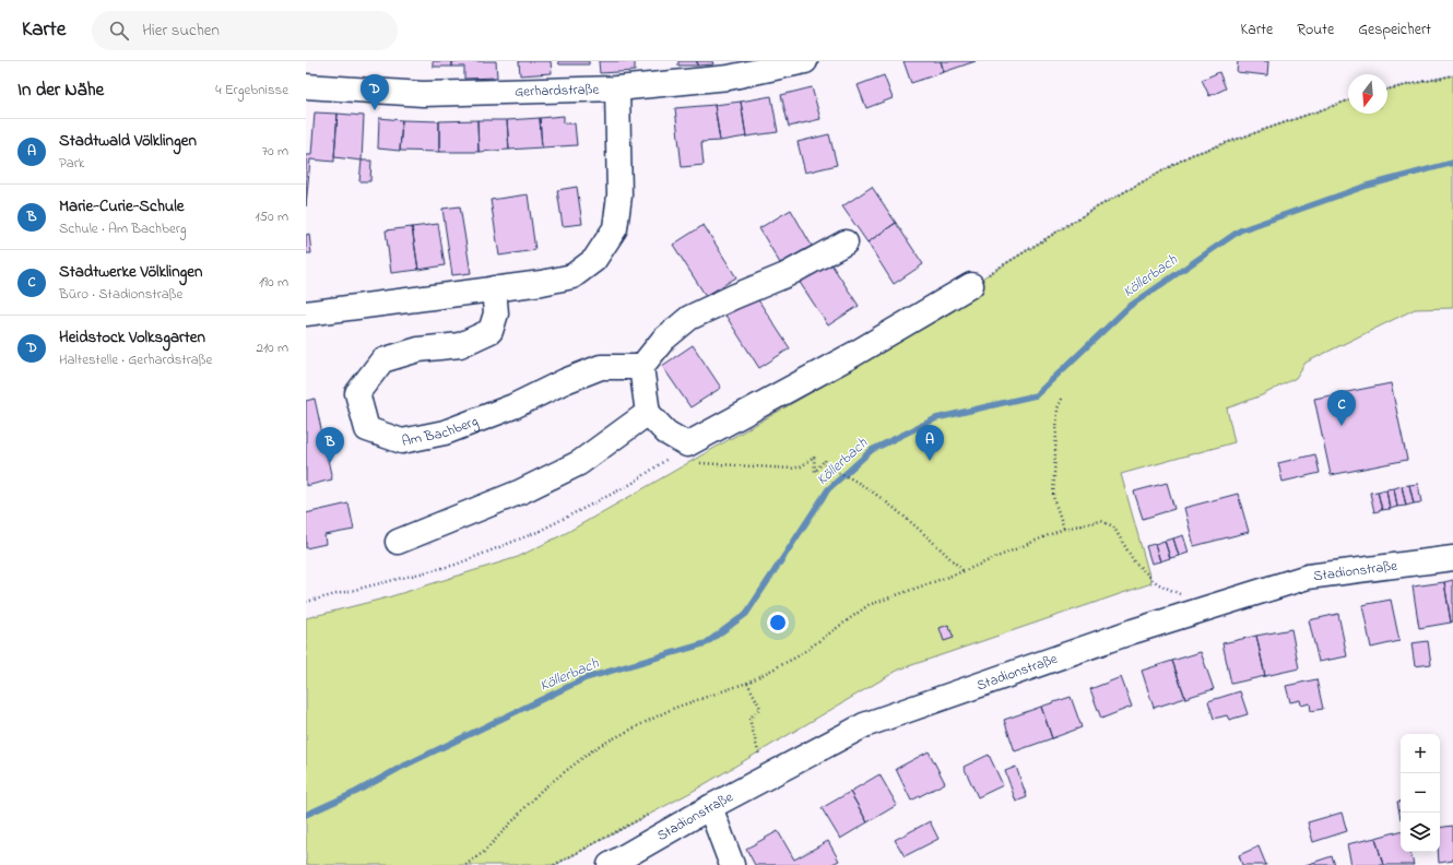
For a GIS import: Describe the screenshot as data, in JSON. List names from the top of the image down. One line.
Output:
{"streets":{"street":["Gerhardstraße","Am Bachberg","Stadionstraße"]},"water":["Köllerbach"],"north":"bottom","page":{"header":"Karte","search":"Hier suchen","nav":["Karte","Route","Gespeichert"],"heading":["In der Nähe","4 Ergebnisse"],"pins":["D","C","A","B"],"list":[{"mark":"A","name":"Stadtwald Völklingen","note":"Park","value":"70 m"},{"mark":"B","name":"Marie-Curie-Schule","note":"Schule · Am Bachberg","value":"150 m"},{"mark":"C","name":"Stadtwerke Völklingen","note":"Büro · Stadionstraße","value":"190 m"},{"mark":"D","name":"Heidstock Volksgarten","note":"Haltestelle · Gerhardstraße","value":"210 m"}],"map_buttons":["+","−"]}}
